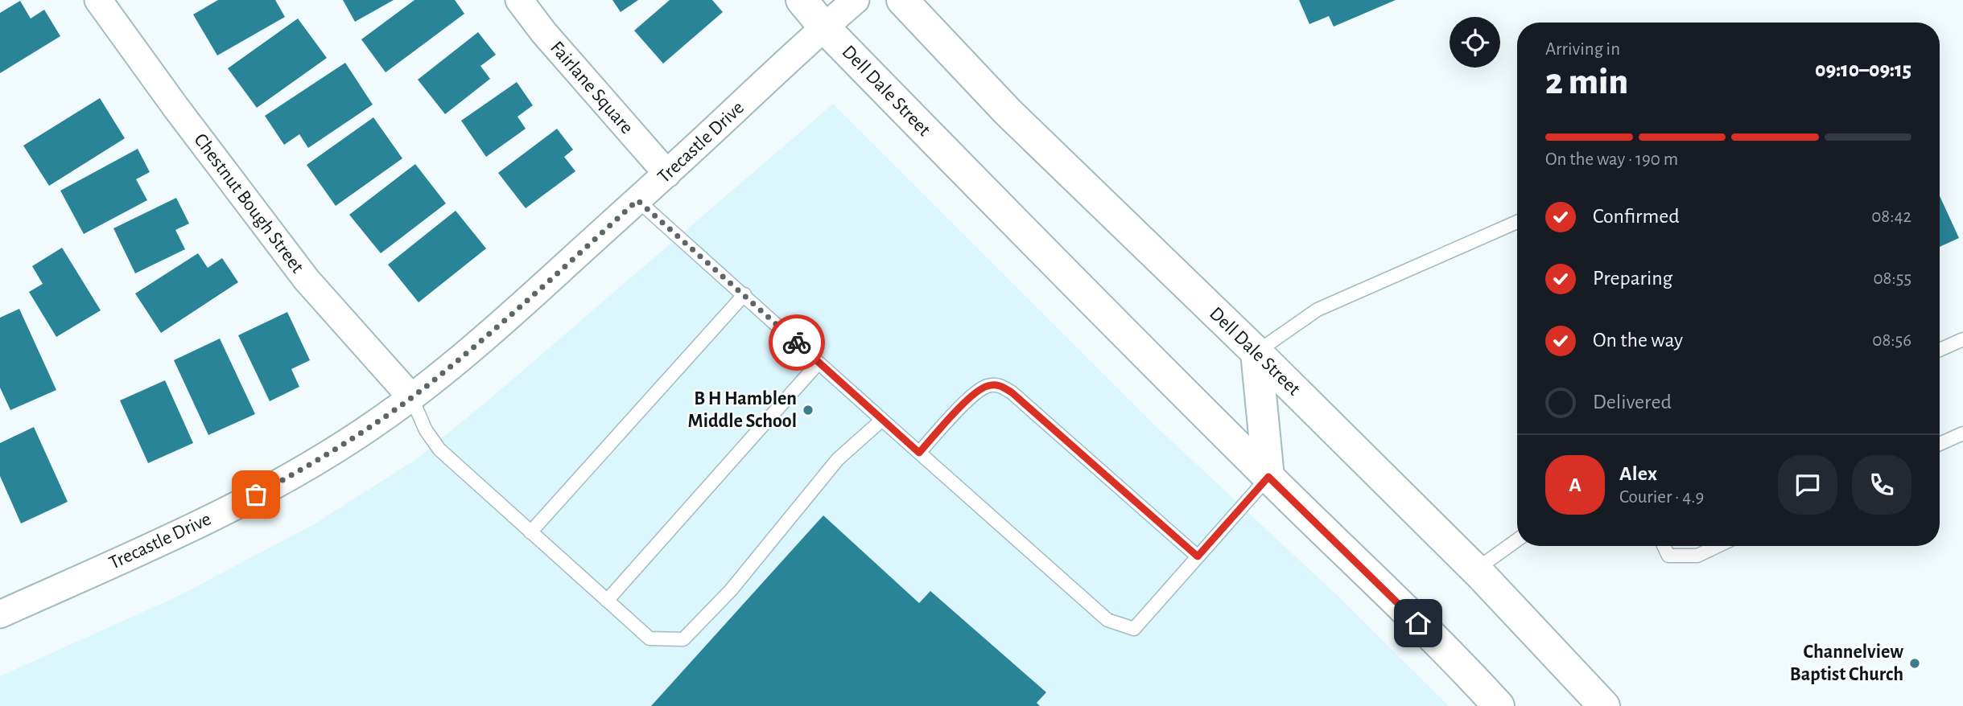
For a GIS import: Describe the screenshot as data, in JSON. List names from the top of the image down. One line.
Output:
{"streets":{"main road":["Dell Dale Street"],"street":["Fairlane Square","Trecastle Drive","Chestnut Bough Street"]},"crossings":[["Fairlane Square","Trecastle Drive"],["Dell Dale Street","Trecastle Drive"],["Trecastle Drive","Chestnut Bough Street"]],"places":["B H Hamblen Middle School","Channelview Baptist Church"],"page":{"heading":["2 min","Arriving in","09:10–09:15"],"panel":["Alex","Courier · 4.9"],"bar":"On the way · 190 m","list":[["Confirmed","08:42"],["Preparing","08:55"],["On the way","08:56"],"Delivered"],"round":"A"}}
